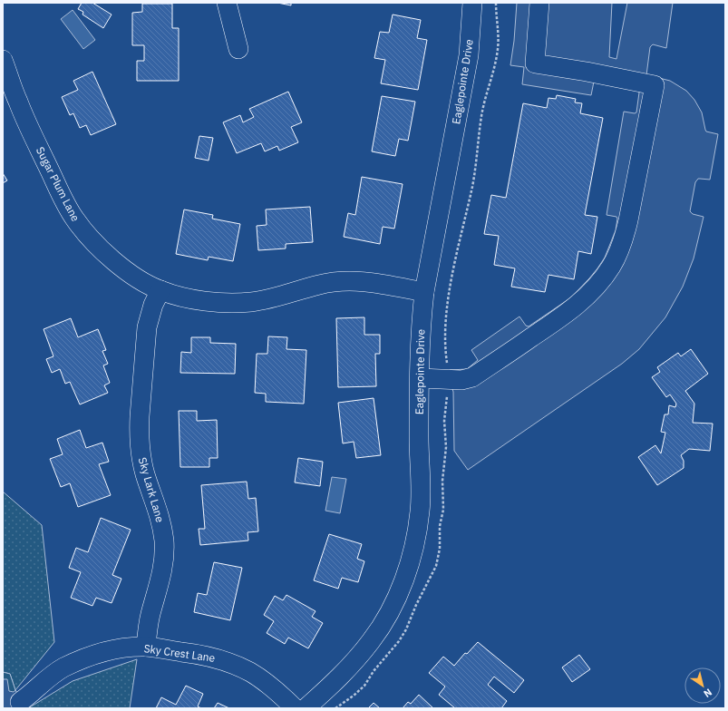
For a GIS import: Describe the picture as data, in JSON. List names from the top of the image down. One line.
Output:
{"streets":{"street":["Eaglepointe Drive","Sugar Plum Lane","Sky Lark Lane","Sky Crest Lane"]},"crossings":[["Eaglepointe Drive","Sugar Plum Lane"],["Sugar Plum Lane","Sky Lark Lane"],["Sky Lark Lane","Sky Crest Lane"]],"north":"bottom right"}
